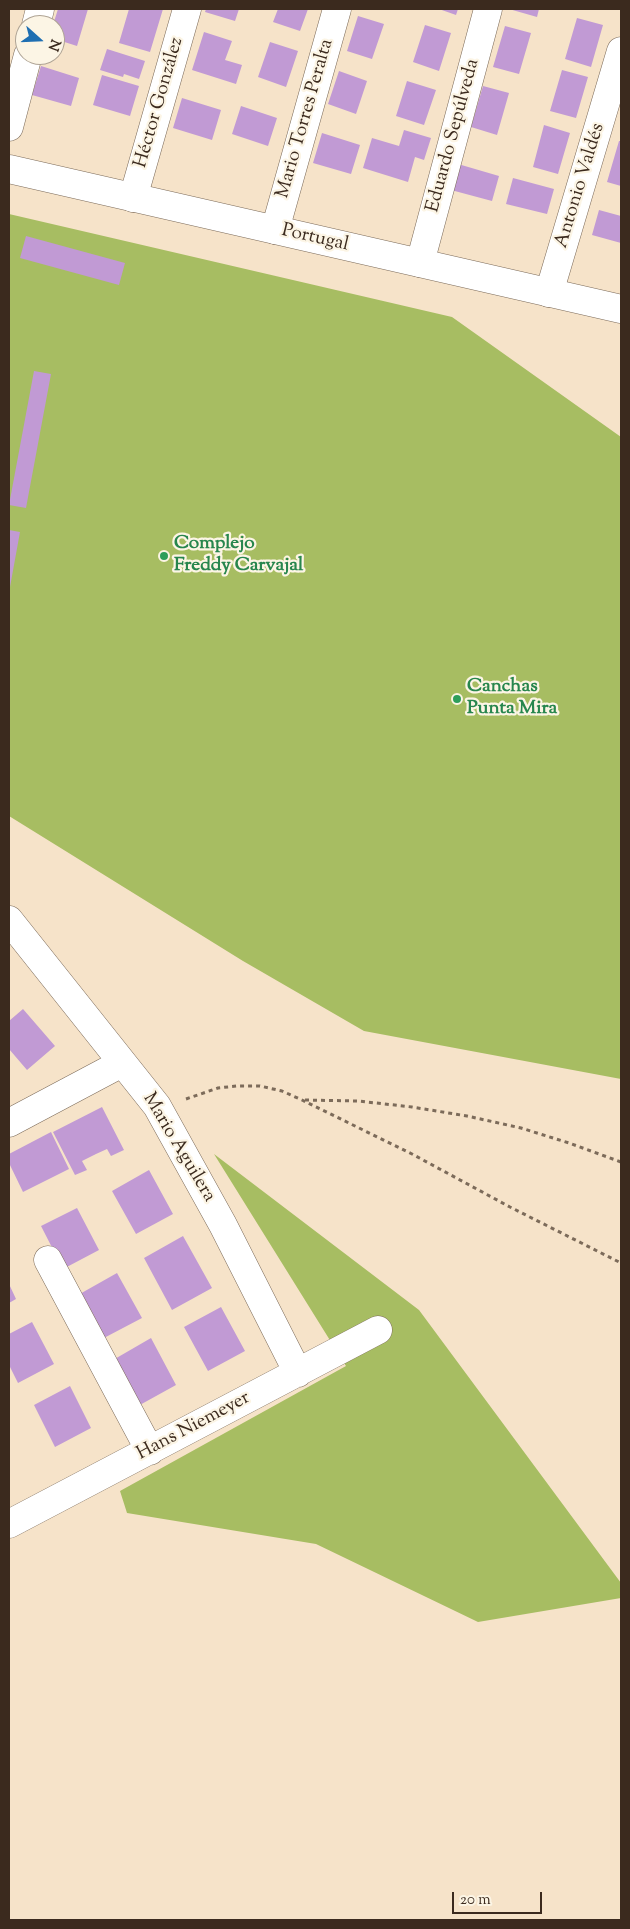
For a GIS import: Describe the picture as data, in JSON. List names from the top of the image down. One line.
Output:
{"streets":{"street":["Héctor González","Mario Torres Peralta","Eduardo Sepúlveda","Antonio Valdés","Portugal","Mario Aguilera","Hans Niemeyer"]},"crossings":[["Héctor González","Portugal"],["Mario Torres Peralta","Portugal"],["Eduardo Sepúlveda","Portugal"],["Antonio Valdés","Portugal"],["Mario Aguilera","Hans Niemeyer"]],"places":["Complejo Freddy Carvajal","Canchas Punta Mira"],"scale_bar":"20 m","north":"right"}
